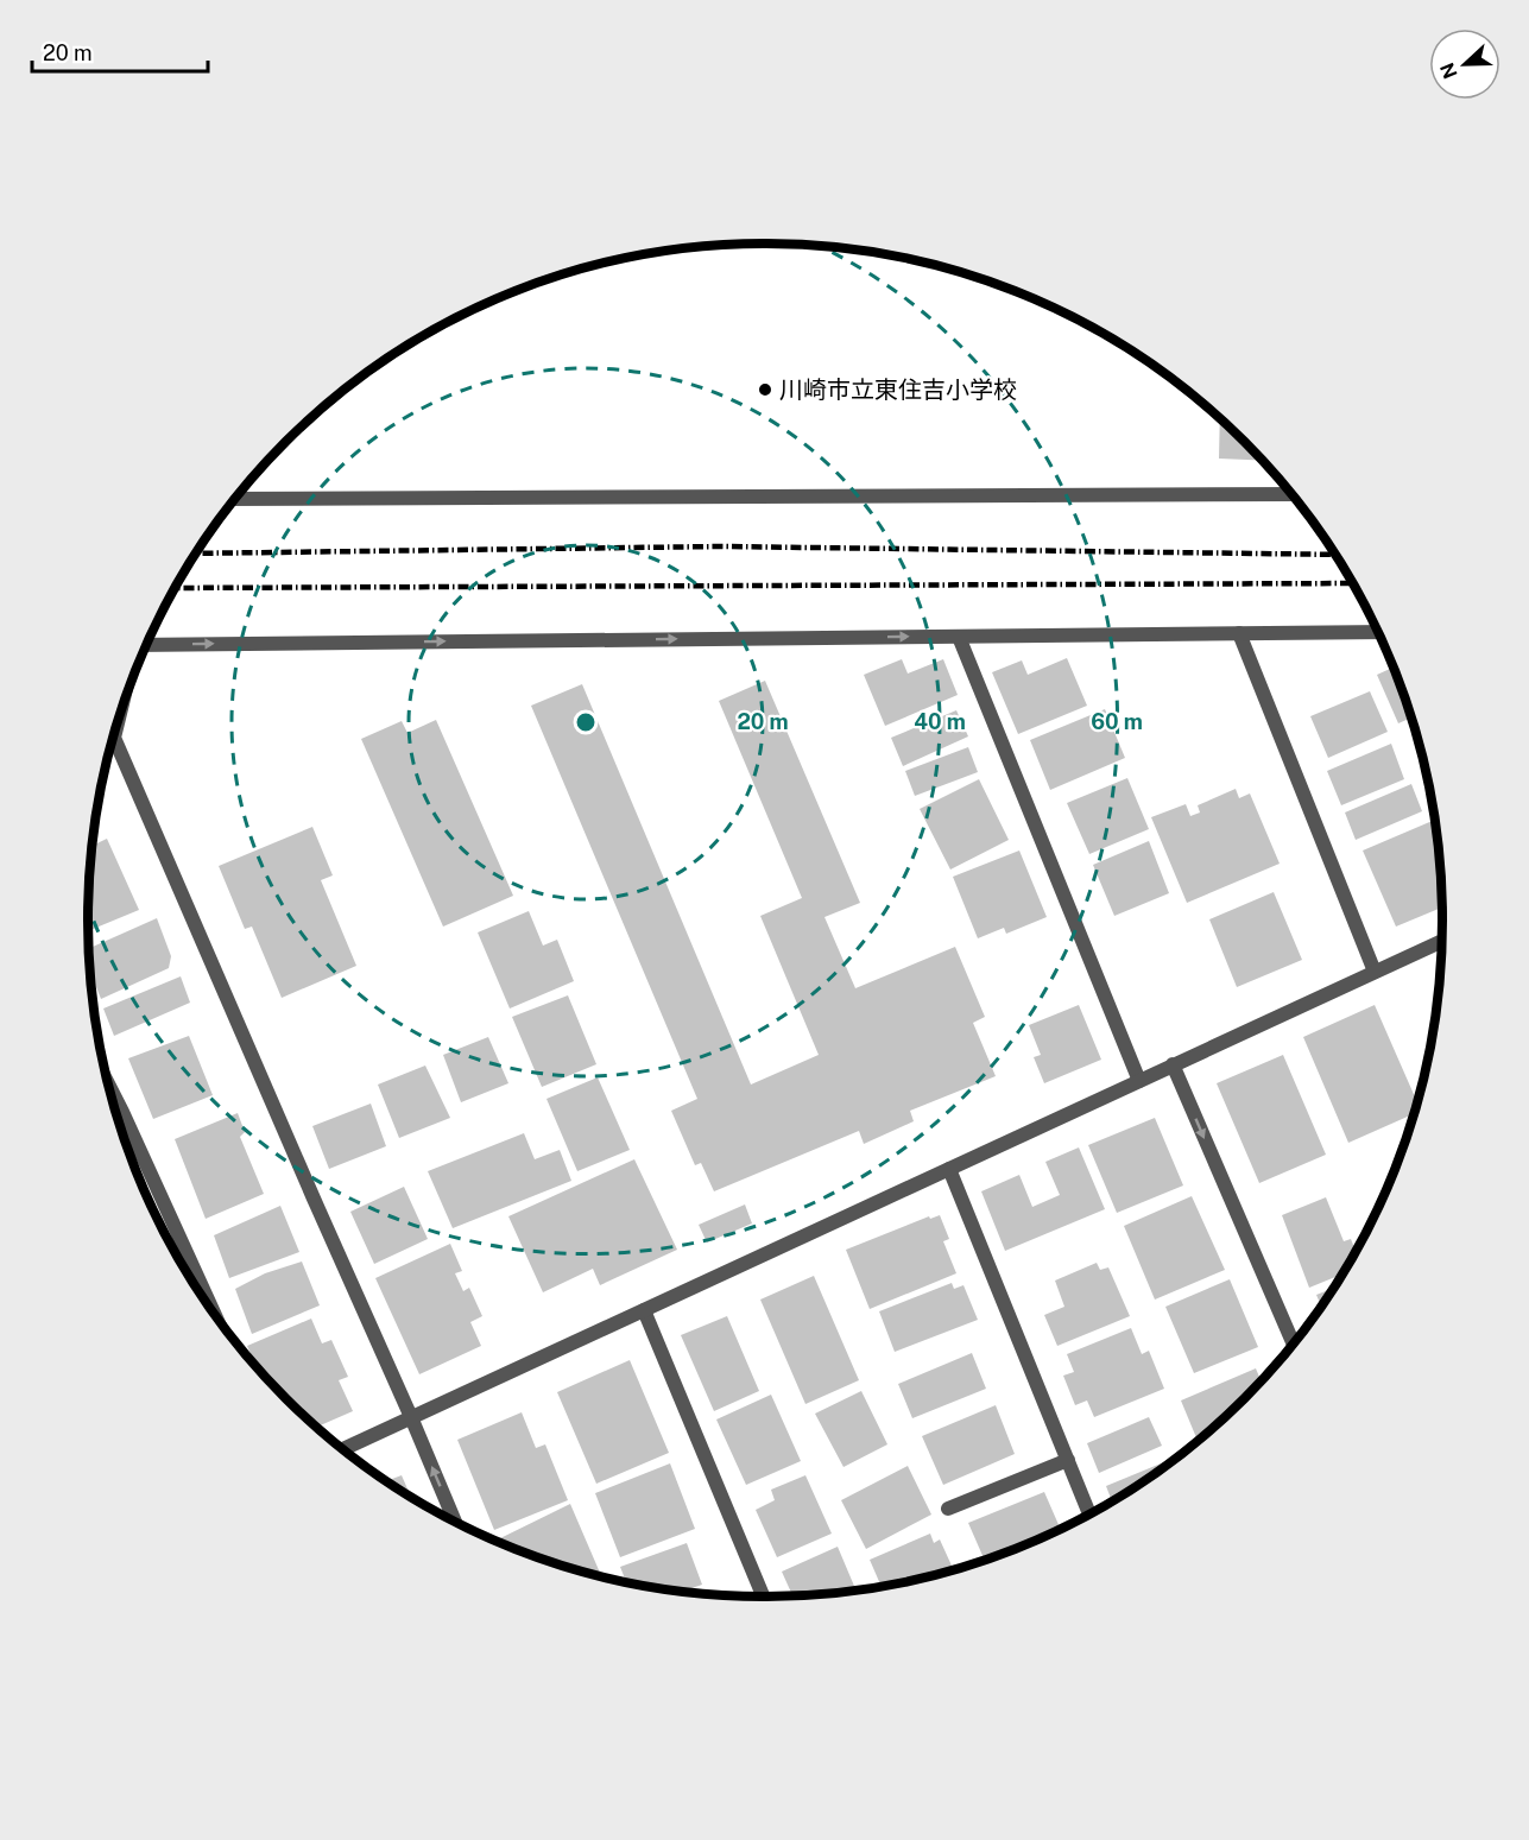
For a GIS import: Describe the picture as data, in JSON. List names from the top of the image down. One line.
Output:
{"places":["川崎市立東住吉小学校"],"scale_bar":"20 m","north":"left","rings":["20 m","40 m","60 m"]}
